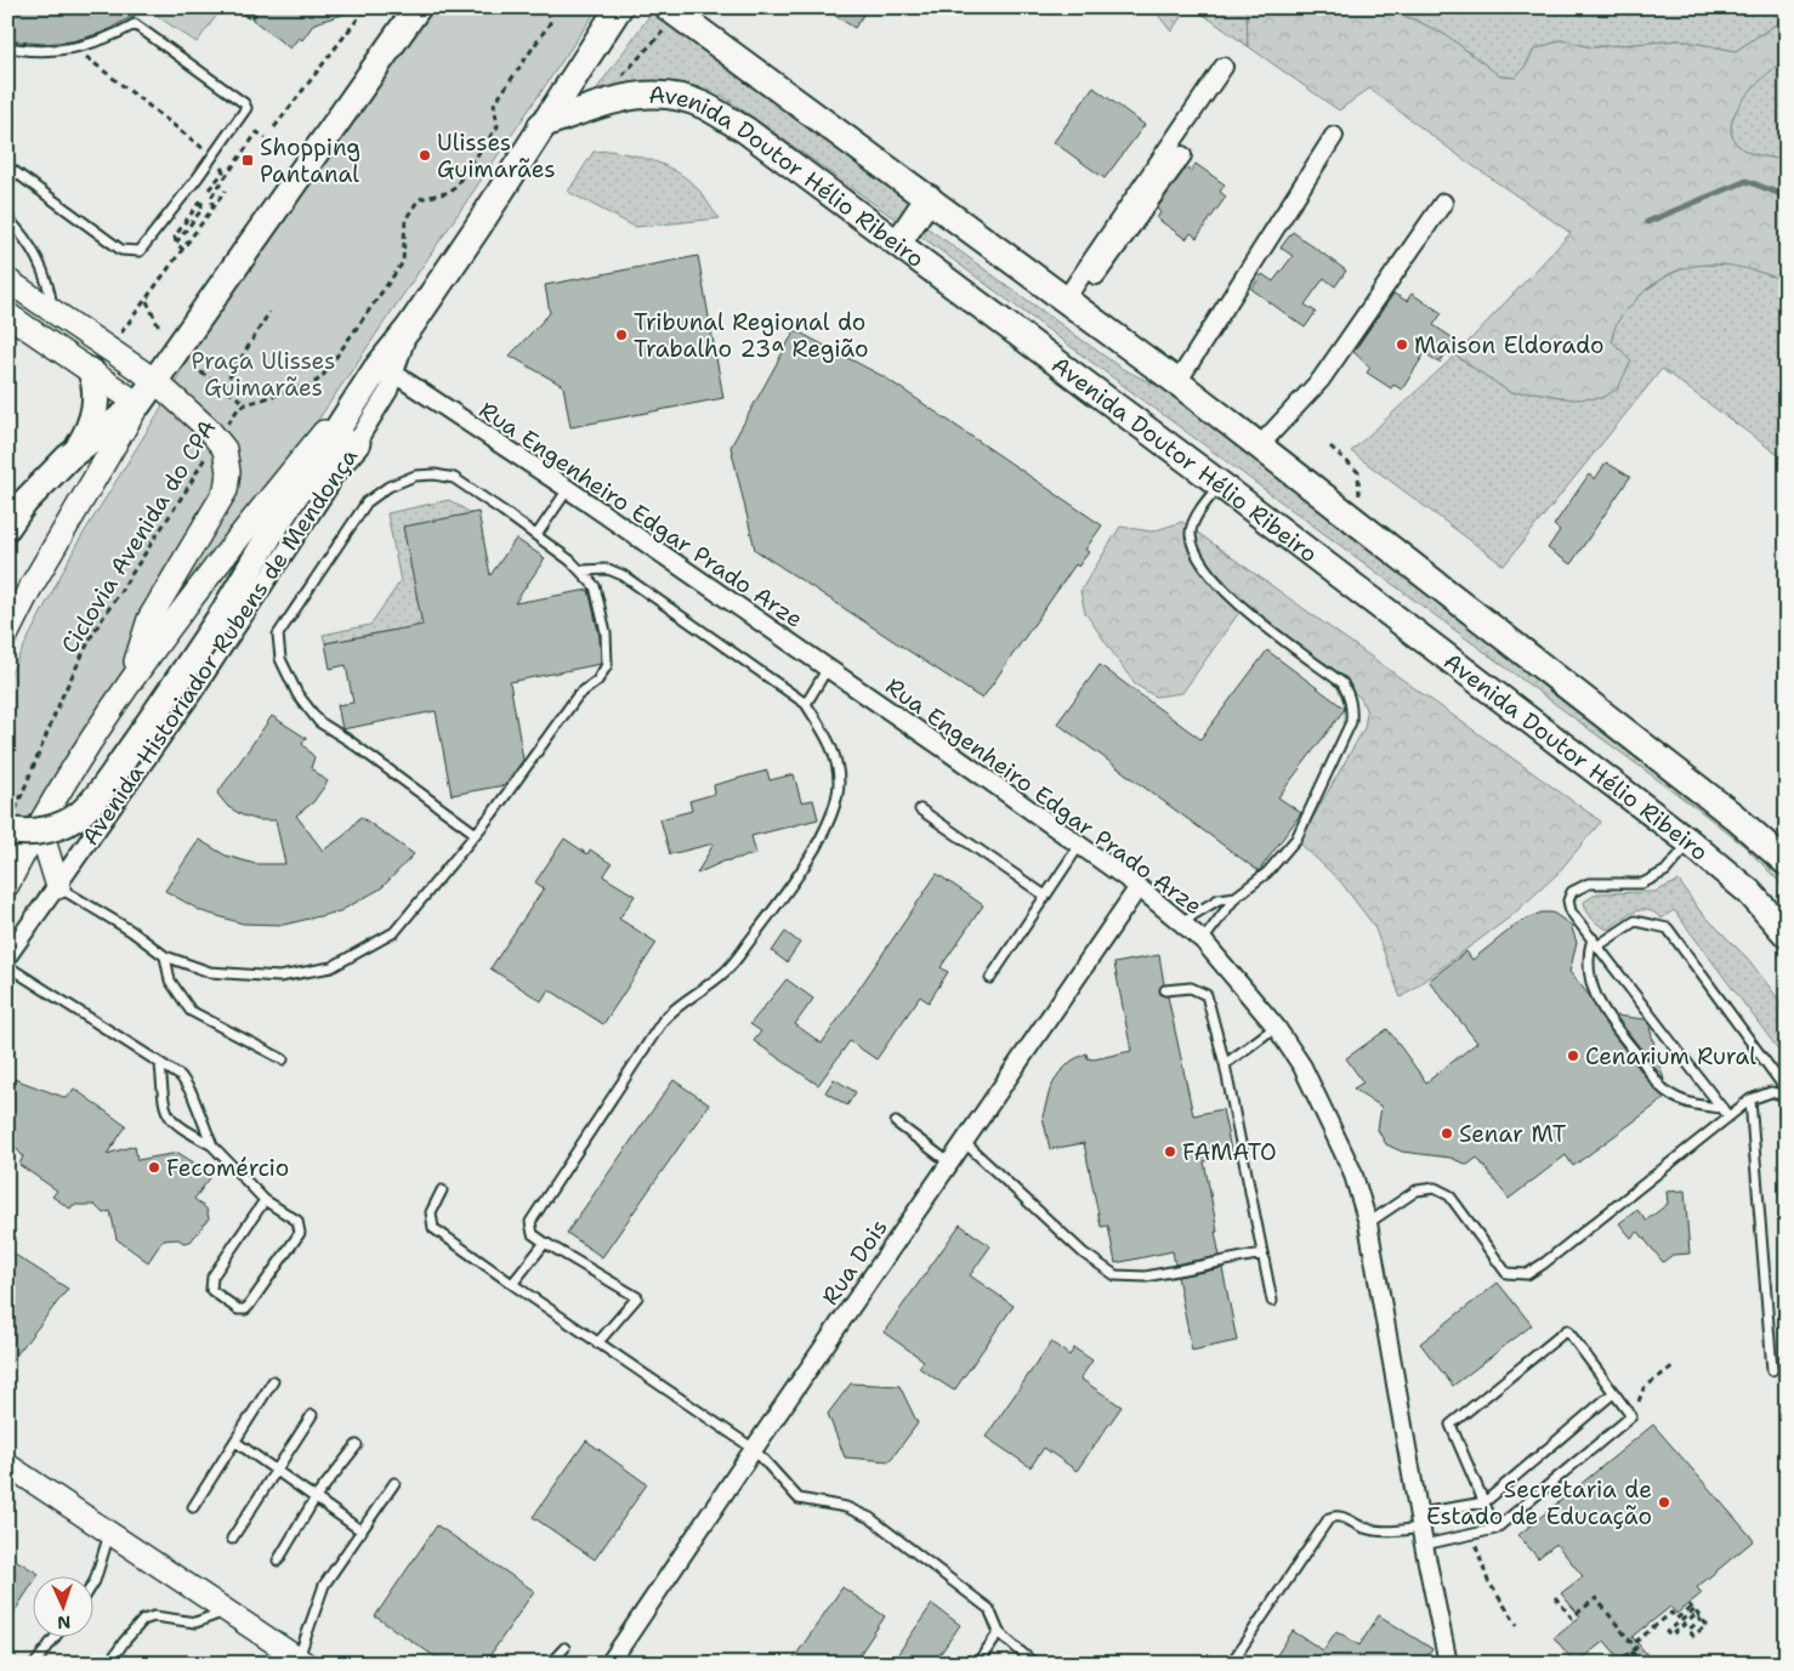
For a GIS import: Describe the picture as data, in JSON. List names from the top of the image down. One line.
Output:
{"streets":{"main road":["Avenida Doutor Hélio Ribeiro","Avenida Historiador Rubens de Mendonça"],"street":["Rua Engenheiro Edgar Prado Arze","Rua Dois"],"path":["Ciclovia Avenida do CPA"]},"crossings":[["Avenida Doutor Hélio Ribeiro","Avenida Historiador Rubens de Mendonça"],["Rua Engenheiro Edgar Prado Arze","Avenida Historiador Rubens de Mendonça"],["Rua Engenheiro Edgar Prado Arze","Rua Dois"]],"parks":["Praça Ulisses Guimarães"],"places":{"other":["Ulisses Guimarães","Tribunal Regional do Trabalho 23ª Região","Maison Eldorado","Cenarium Rural","Senar MT","FAMATO","Fecomércio","Secretaria de Estado de Educação"],"transit":["Shopping Pantanal"]},"north":"bottom"}
